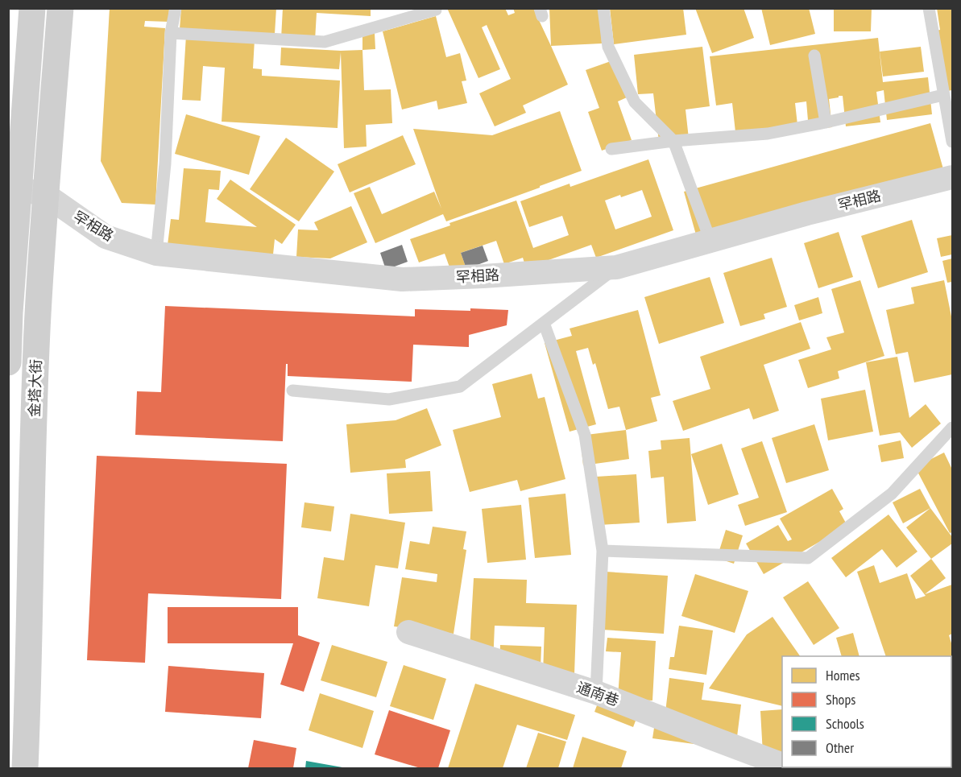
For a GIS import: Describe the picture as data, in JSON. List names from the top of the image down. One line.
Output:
{"streets":{"main road":["金塔大街"],"street":["罕相路","通南巷"]},"crossings":[["罕相路","金塔大街"]],"legend":["Homes","Shops","Schools","Other"]}
